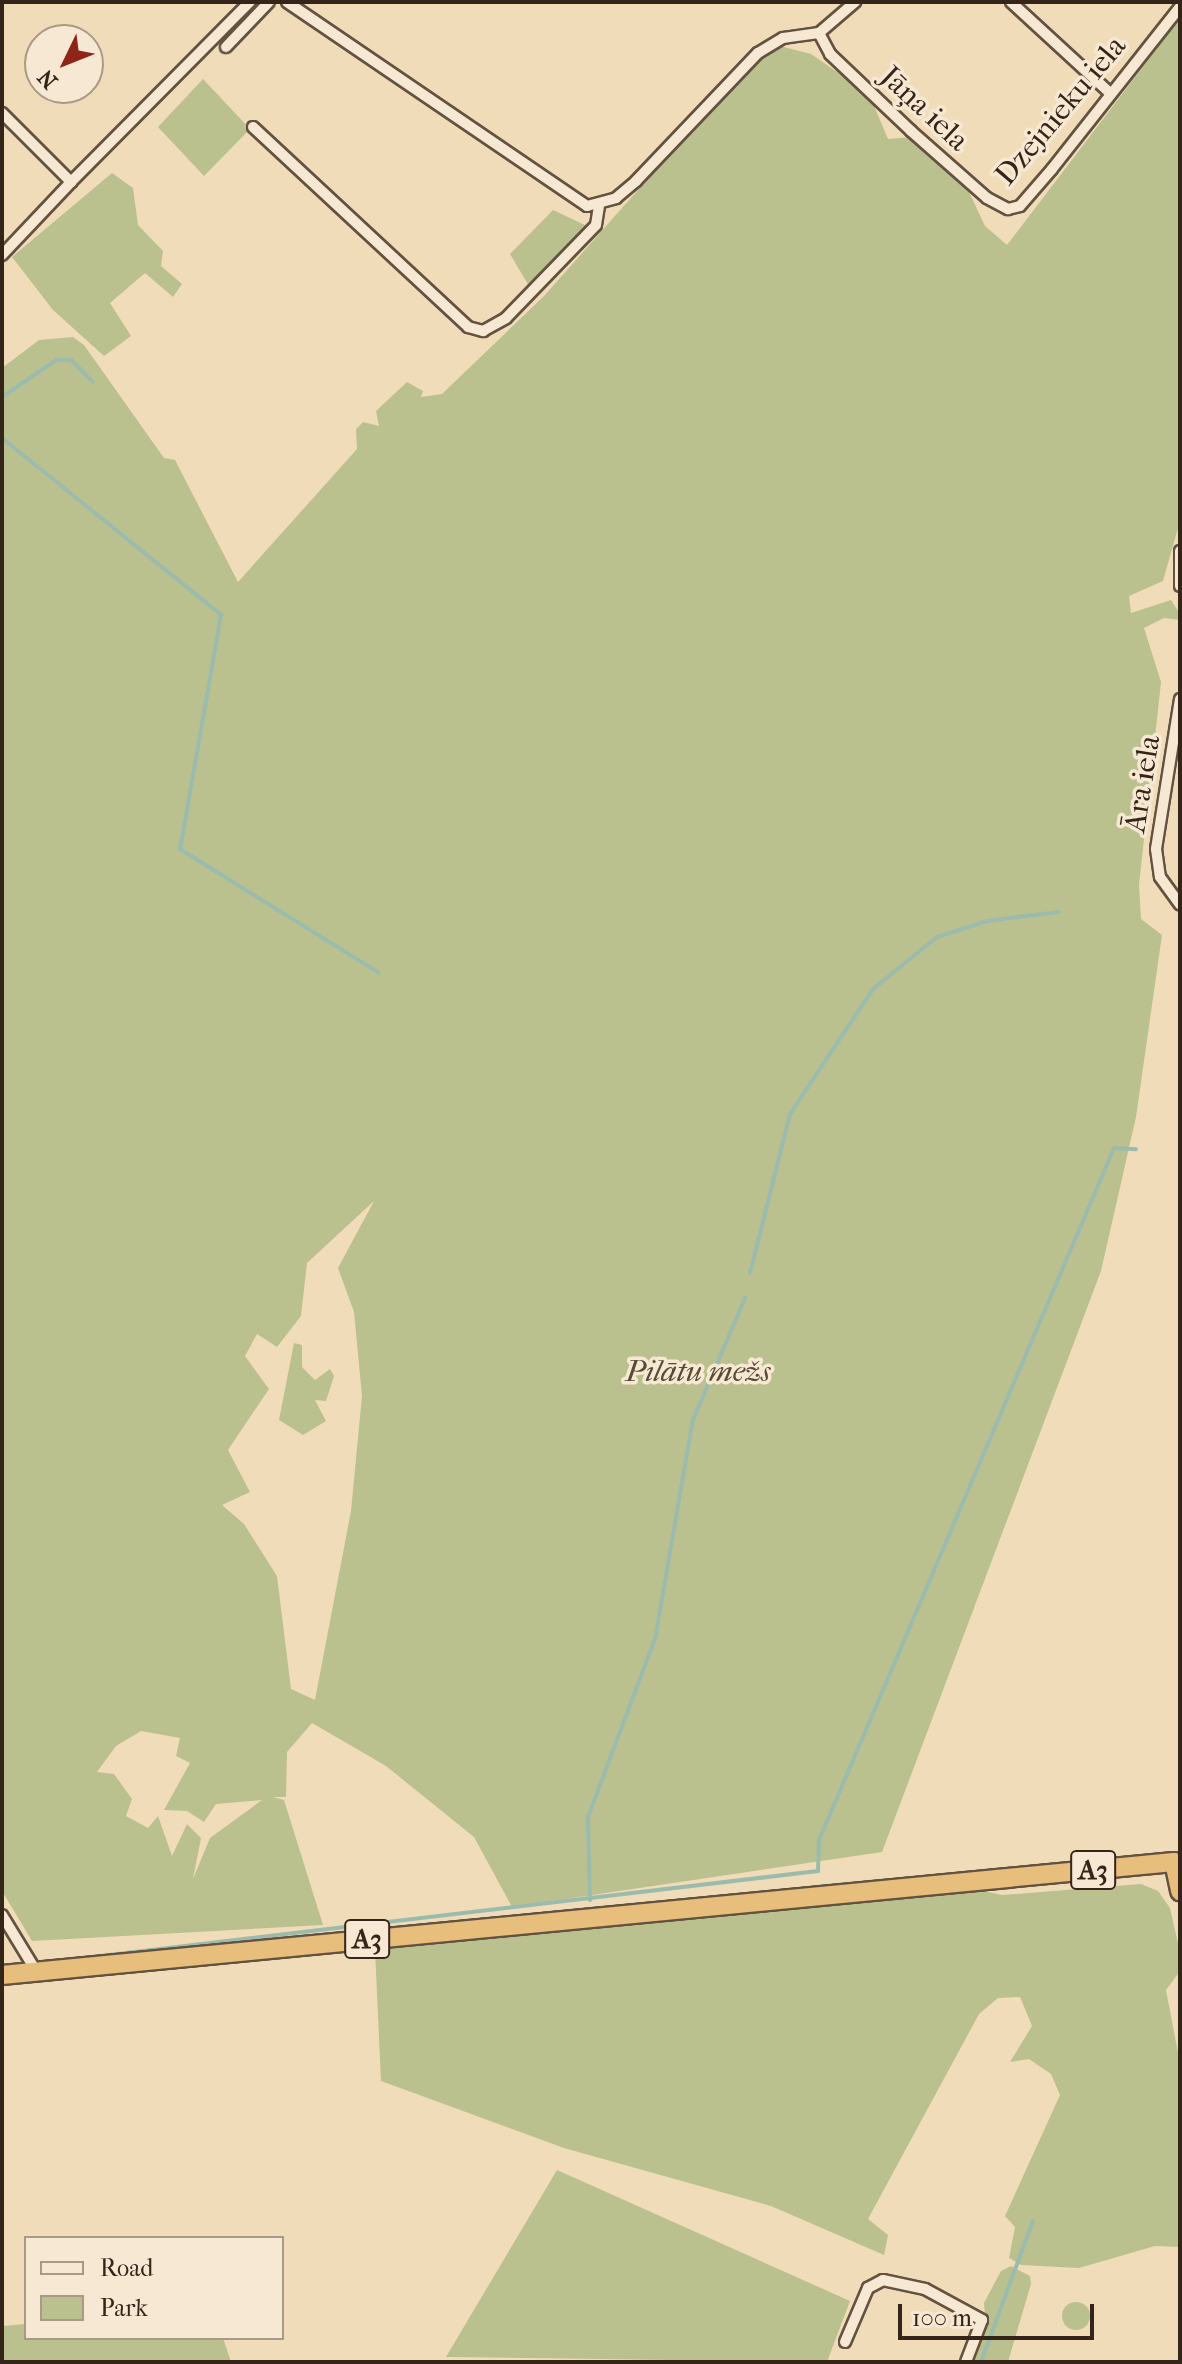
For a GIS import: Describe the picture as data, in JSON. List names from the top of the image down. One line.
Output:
{"streets":{"highway":["A3"],"street":["Jāņa iela","Dzejnieku iela","Āra iela"]},"crossings":[["Jāņa iela","Dzejnieku iela"]],"parks":["Pilātu mežs"],"legend":["Road","Park"],"scale_bar":"100 m","north":"bottom left"}
